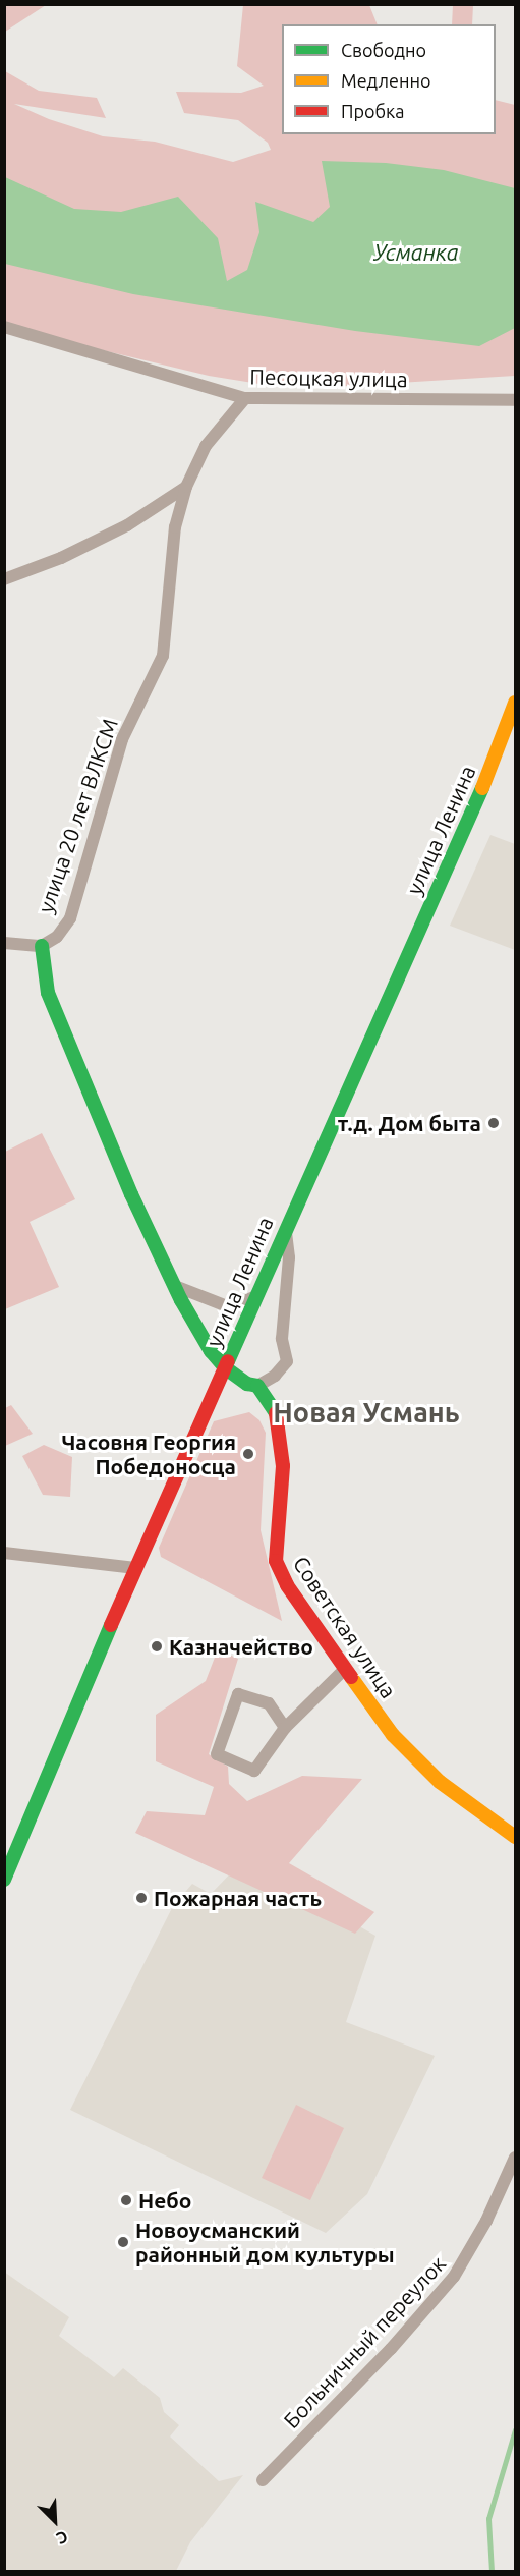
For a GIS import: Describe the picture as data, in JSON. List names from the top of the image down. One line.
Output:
{"streets":{"main road":["улица Ленина","Советская улица"],"street":["Песоцкая улица","улица 20 лет ВЛКСМ","Больничный переулок"]},"crossings":[["Песоцкая улица","улица 20 лет ВЛКСМ"],["улица Ленина","Советская улица"]],"districts":["Новая Усмань"],"water":["Усманка"],"places":["т.д. Дом быта","Часовня Георгия Победоносца","Казначейство","Пожарная часть","Небо","Новоусманский районный дом культуры"],"legend":["Свободно","Медленно","Пробка"],"north":"bottom right"}
